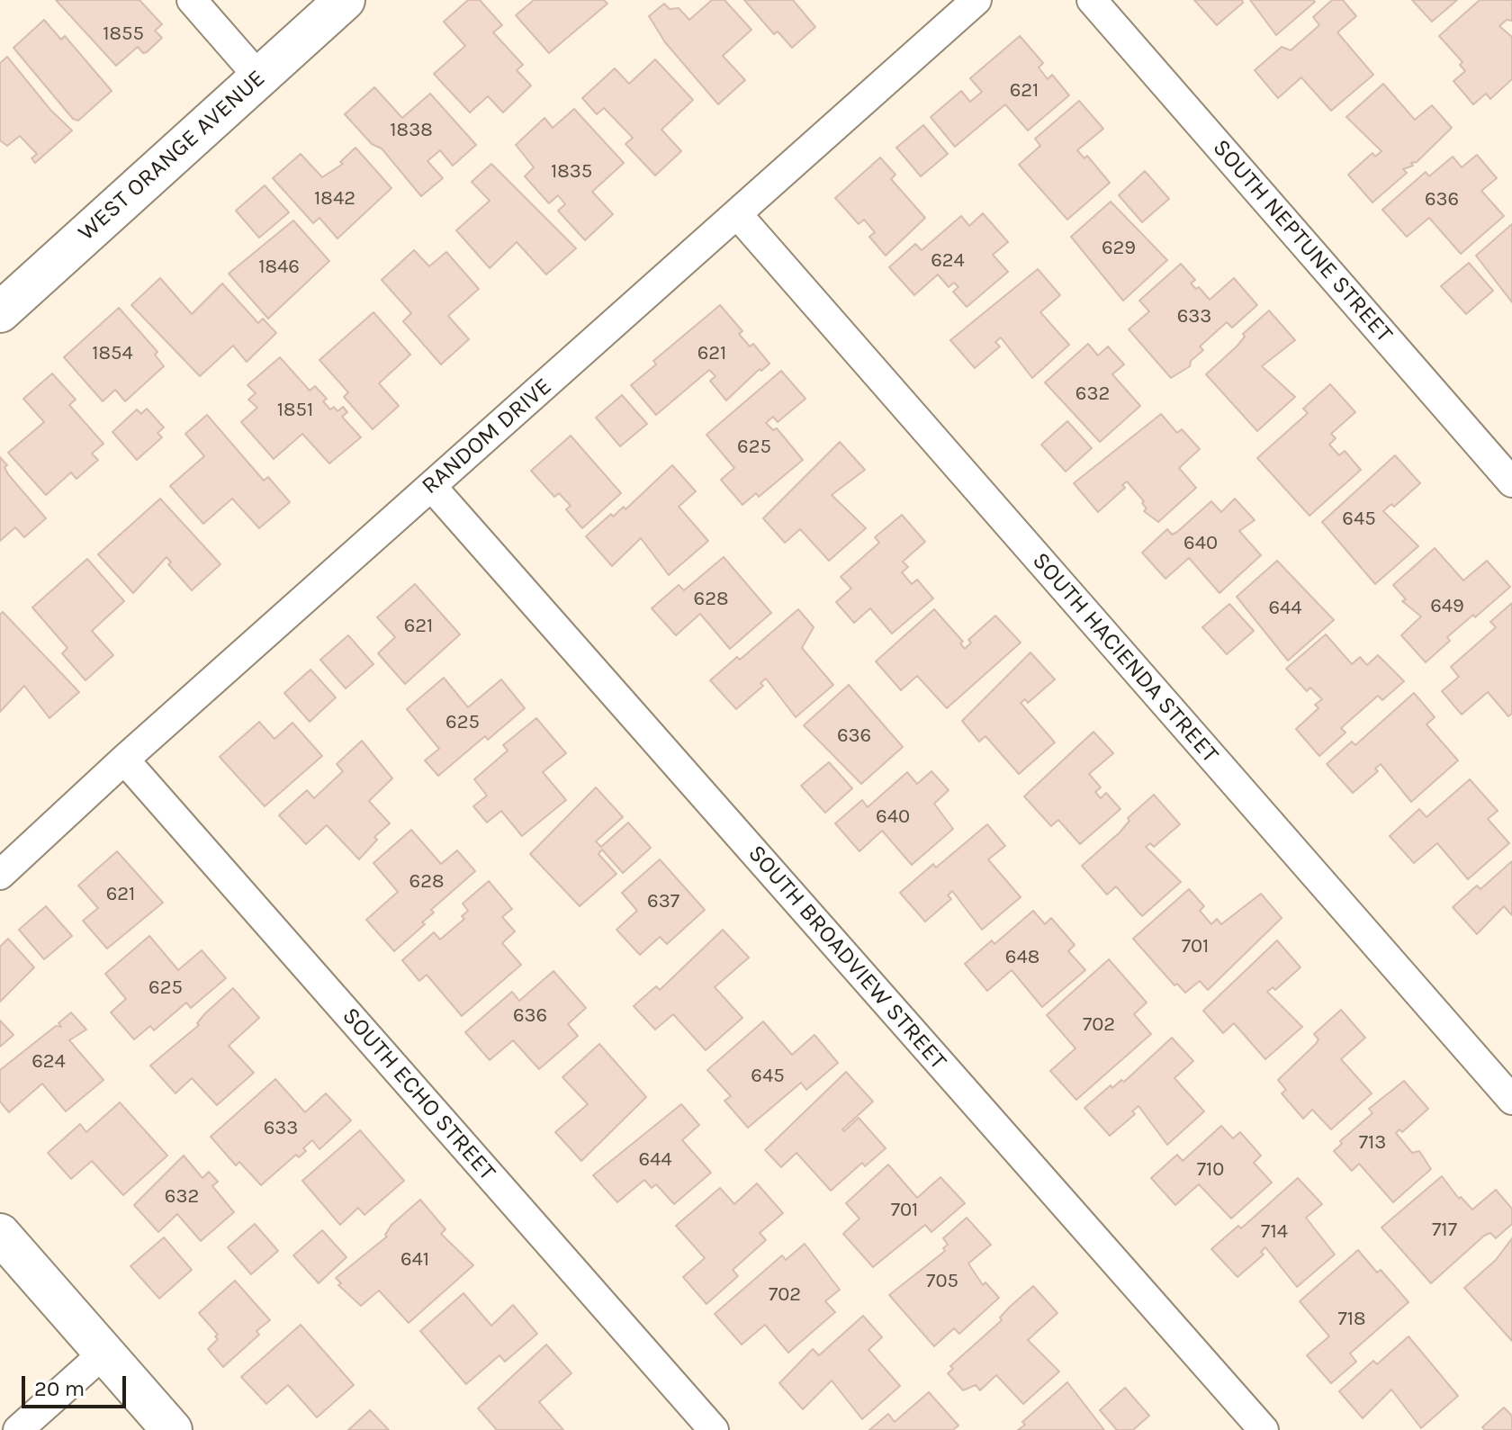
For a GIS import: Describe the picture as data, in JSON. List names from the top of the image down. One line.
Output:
{"streets":{"street":["WEST ORANGE AVENUE","SOUTH NEPTUNE STREET","RANDOM DRIVE","SOUTH HACIENDA STREET","SOUTH BROADVIEW STREET","SOUTH ECHO STREET"]},"crossings":[["RANDOM DRIVE","SOUTH HACIENDA STREET"],["RANDOM DRIVE","SOUTH BROADVIEW STREET"],["RANDOM DRIVE","SOUTH ECHO STREET"]],"house_numbers":["1855","621","1838","1835","1842","636","629","624","1846","633","1854","621","632","1851","625","645","640","628","649","644","621","625","636","640","628","621","637","701","648","625","636","702","624","645","633","713","644","710","632","701","717","714","641","705","702","718"],"scale_bar":"20 m"}
